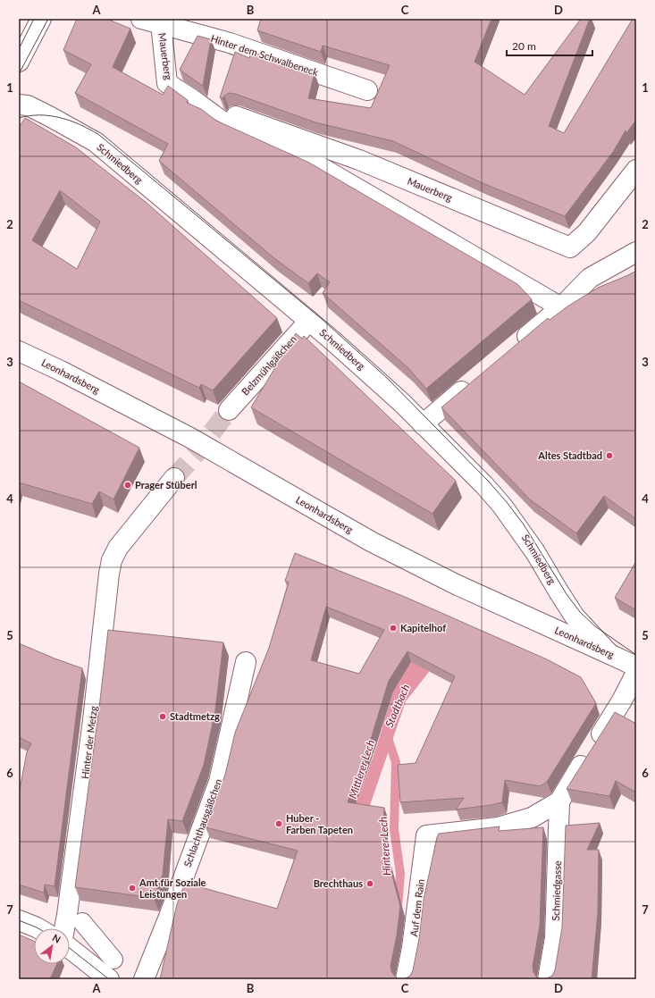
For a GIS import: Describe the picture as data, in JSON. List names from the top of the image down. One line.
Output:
{"streets":{"street":["Hinter dem Schwalbeneck","Mauerberg","Schmiedberg","Belzmühlgäßchen","Leonhardsberg","Hinter der Metzg","Schlachthausgäßchen","Schmiedgasse","Auf dem Rain"]},"crossings":[["Hinter dem Schwalbeneck","Mauerberg"],["Schmiedberg","Belzmühlgäßchen"],["Schmiedberg","Leonhardsberg"],["Schmiedgasse","Auf dem Rain"]],"water":["Stadtbach","Mittlerer Lech","Hinterer Lech"],"places":["Altes Stadtbad","Prager Stüberl","Kapitelhof","Stadtmetzg","Huber - Farben Tapeten","Brechthaus","Amt für Soziale Leistungen"],"scale_bar":"20 m","north":"top right","grid":{"columns":["A","B","C","D"],"rows":["1","2","3","4","5","6","7"]}}
